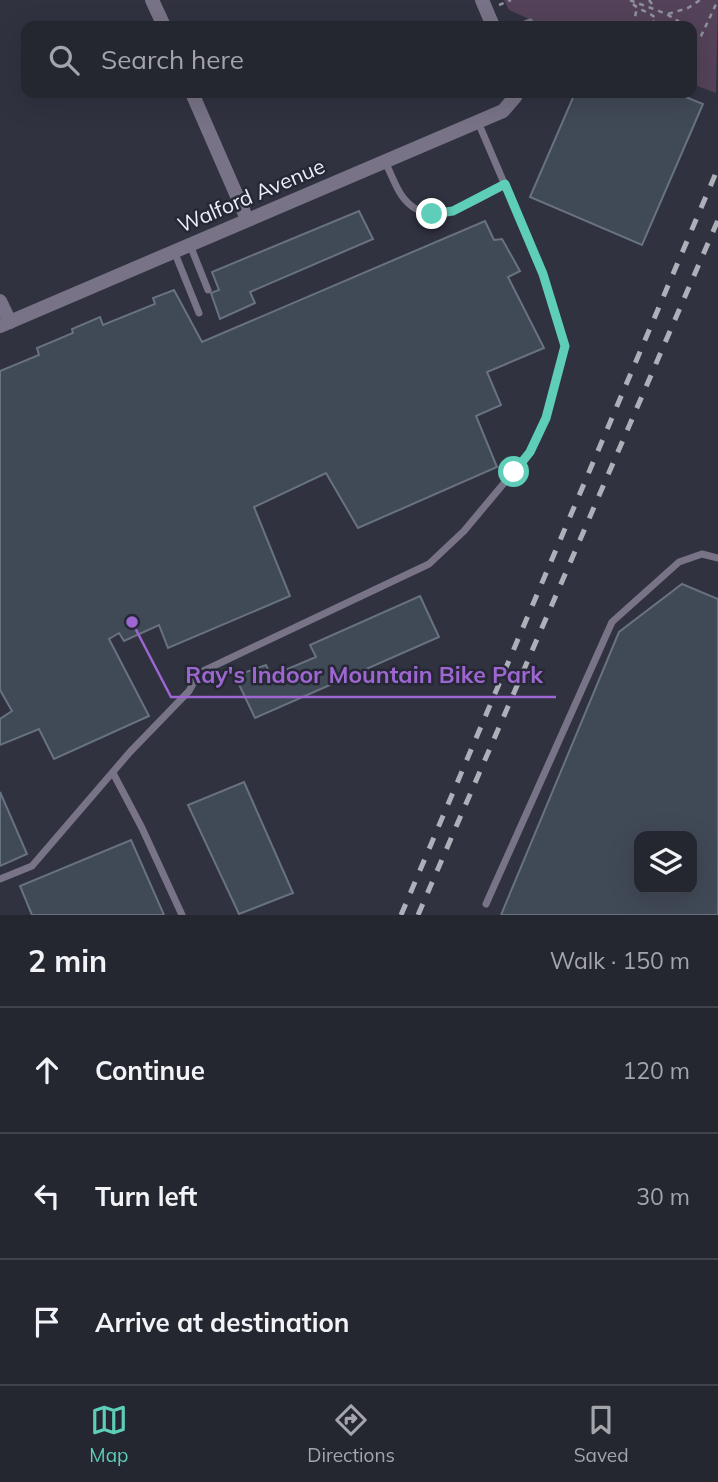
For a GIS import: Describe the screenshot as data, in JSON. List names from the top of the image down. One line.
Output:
{"streets":{"street":["Walford Avenue"]},"places":["Ray's Indoor Mountain Bike Park"],"page":{"search":"Search here","heading":["2 min","Walk · 150 m"],"list":[["Continue","120 m"],["Turn left","30 m"],"Arrive at destination"],"nav":["Map","Directions","Saved"]}}
